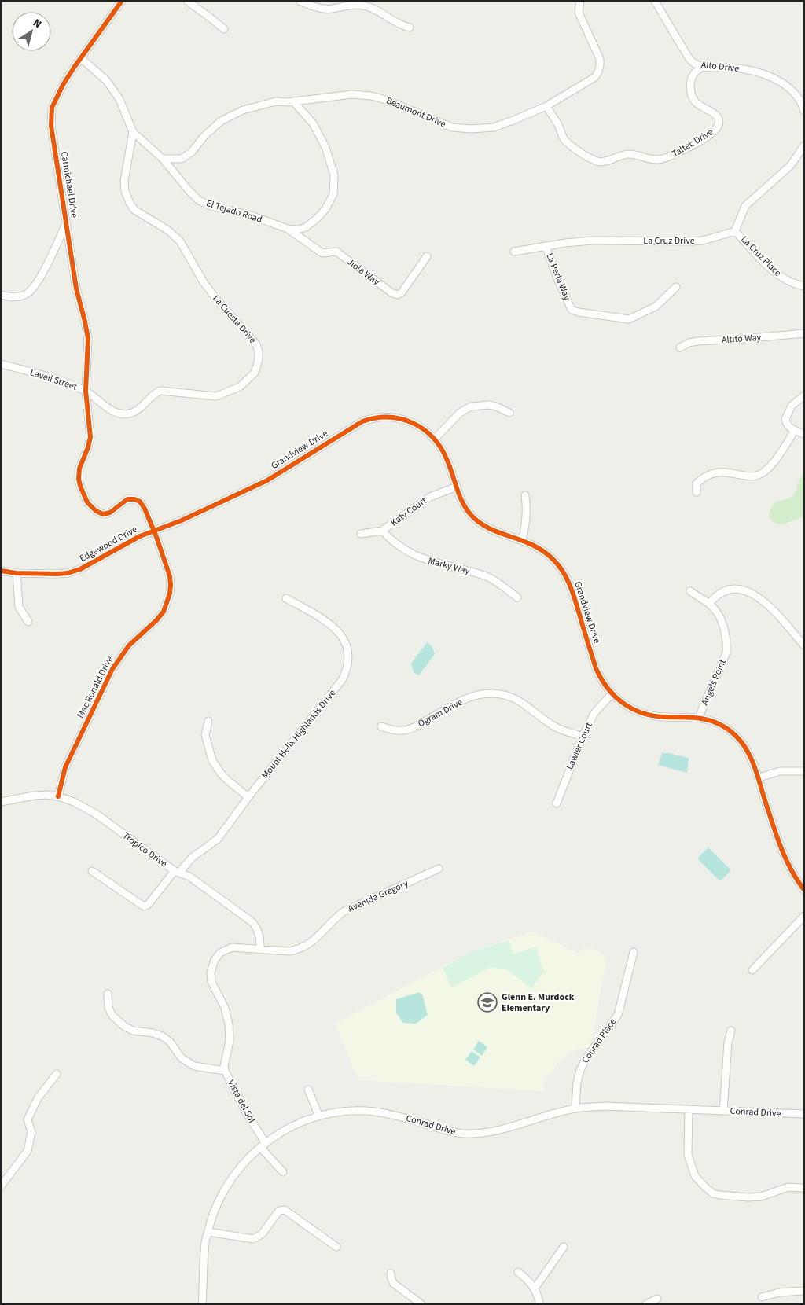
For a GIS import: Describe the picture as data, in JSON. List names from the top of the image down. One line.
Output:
{"streets":{"street":["Alto Drive","Beaumont Drive","Taltec Drive","Carmichael Drive","El Tejado Road","La Cruz Drive","La Cruz Place","Jiola Way","La Perla Way","La Cuesta Drive","Altito Way","Lavell Street","Grandview Drive","Katy Court","Edgewood Drive","Marky Way","Angels Point","Mac Ronald Drive","Ogram Drive","Mount Helix Highlands Drive","Lawler Court","Tropico Drive","Avenida Gregory","Conrad Place","Vista del Sol","Conrad Drive"]},"crossings":[["Alto Drive","Taltec Drive"],["Beaumont Drive","Taltec Drive"],["Beaumont Drive","El Tejado Road"],["Carmichael Drive","El Tejado Road"],["Carmichael Drive","La Cuesta Drive"],["Carmichael Drive","Lavell Street"],["El Tejado Road","Jiola Way"],["El Tejado Road","La Cuesta Drive"],["La Cruz Drive","La Cruz Place"],["La Cruz Drive","La Perla Way"],["La Cuesta Drive","Lavell Street"],["Lavell Street","Grandview Drive"],["Lavell Street","Edgewood Drive"],["Lavell Street","Mac Ronald Drive"],["Grandview Drive","Katy Court"],["Grandview Drive","Edgewood Drive"],["Grandview Drive","Angels Point"],["Grandview Drive","Mac Ronald Drive"],["Grandview Drive","Lawler Court"],["Katy Court","Marky Way"],["Edgewood Drive","Mac Ronald Drive"],["Mac Ronald Drive","Tropico Drive"],["Ogram Drive","Lawler Court"],["Mount Helix Highlands Drive","Tropico Drive"],["Tropico Drive","Avenida Gregory"],["Avenida Gregory","Vista del Sol"],["Conrad Place","Conrad Drive"],["Vista del Sol","Conrad Drive"]],"places":{"school or university":["Glenn E. Murdock Elementary"]},"north":"top right"}
